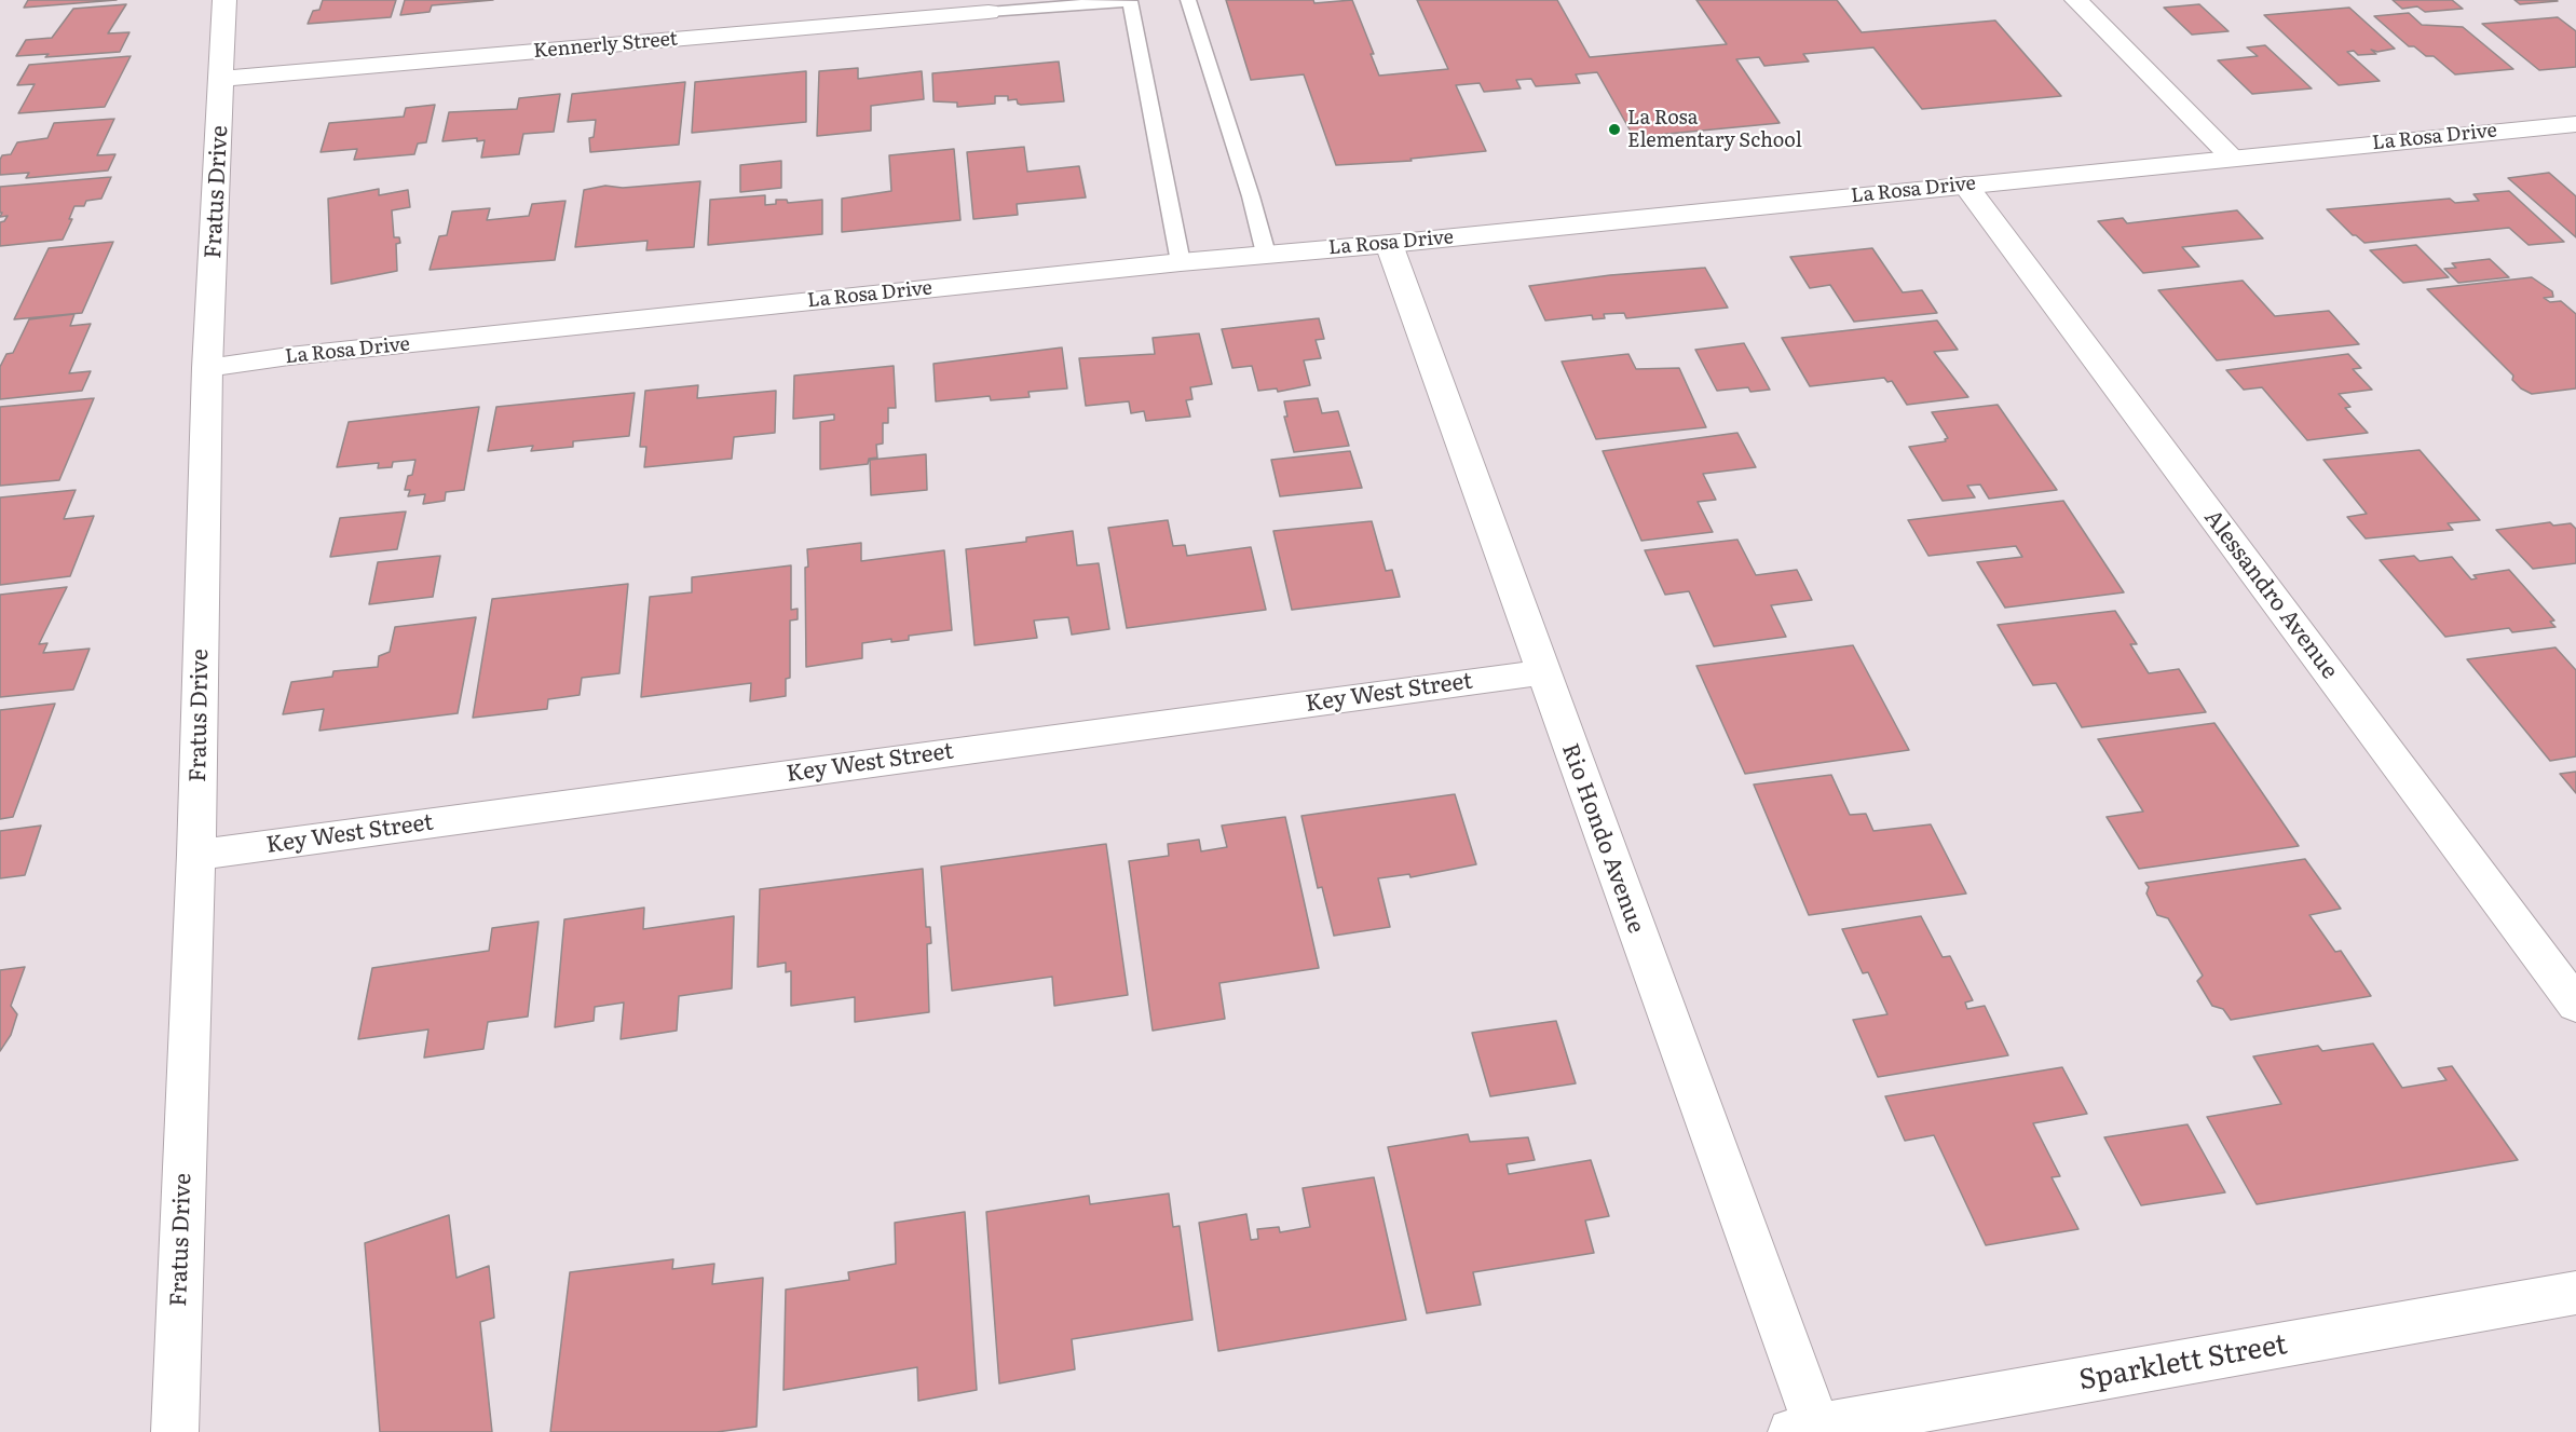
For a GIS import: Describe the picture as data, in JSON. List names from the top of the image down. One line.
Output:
{"streets":{"street":["Kennerly Street","La Rosa Drive","Fratus Drive","Alessandro Avenue","Key West Street","Rio Hondo Avenue","Sparklett Street"]},"crossings":[["Kennerly Street","Fratus Drive"],["La Rosa Drive","Fratus Drive"],["La Rosa Drive","Alessandro Avenue"],["La Rosa Drive","Rio Hondo Avenue"],["Fratus Drive","Key West Street"],["Key West Street","Rio Hondo Avenue"],["Rio Hondo Avenue","Sparklett Street"]],"places":["La Rosa Elementary School"]}
